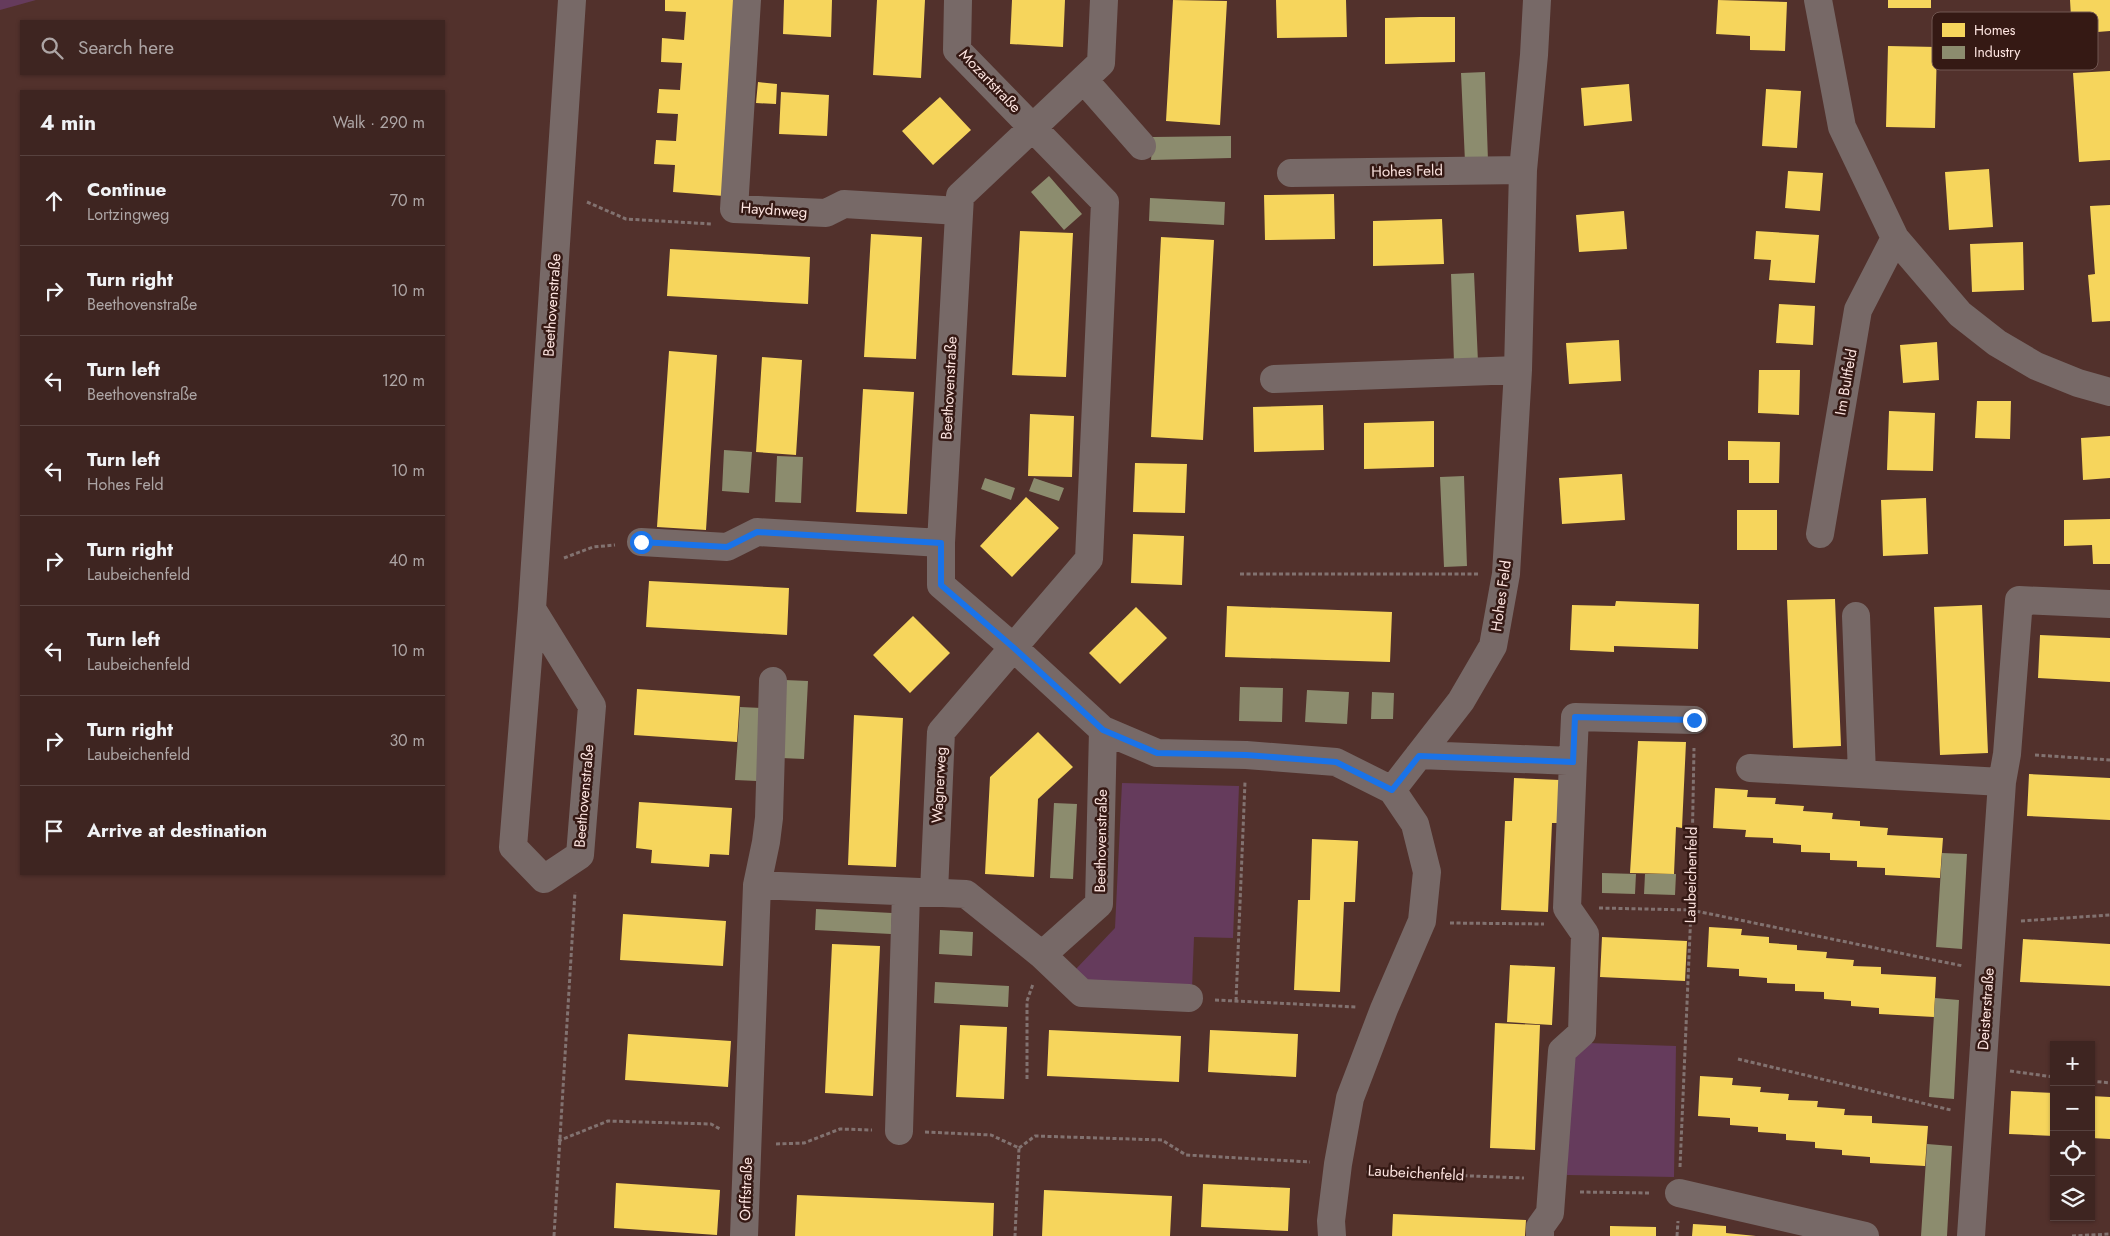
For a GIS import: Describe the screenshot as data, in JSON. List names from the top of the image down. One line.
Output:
{"streets":{"street":["Mozartstraße","Hohes Feld","Haydnweg","Beethovenstraße","Im Bultfeld","Wagnerweg","Deisterstraße","Orffstraße"],"path":["Laubeichenfeld"]},"crossings":[["Mozartstraße","Beethovenstraße"],["Hohes Feld","Beethovenstraße"],["Haydnweg","Beethovenstraße"],["Beethovenstraße","Wagnerweg"]],"legend":["Homes","Industry"],"page":{"search":"Search here","heading":["4 min","Walk · 290 m"],"list":[["Continue","Lortzingweg","70 m"],["Turn right","Beethovenstraße","10 m"],["Turn left","Beethovenstraße","120 m"],["Turn left","Hohes Feld","10 m"],["Turn right","Laubeichenfeld","40 m"],["Turn left","Laubeichenfeld","10 m"],["Turn right","Laubeichenfeld","30 m"],"Arrive at destination"],"map_buttons":["+","−"]}}
